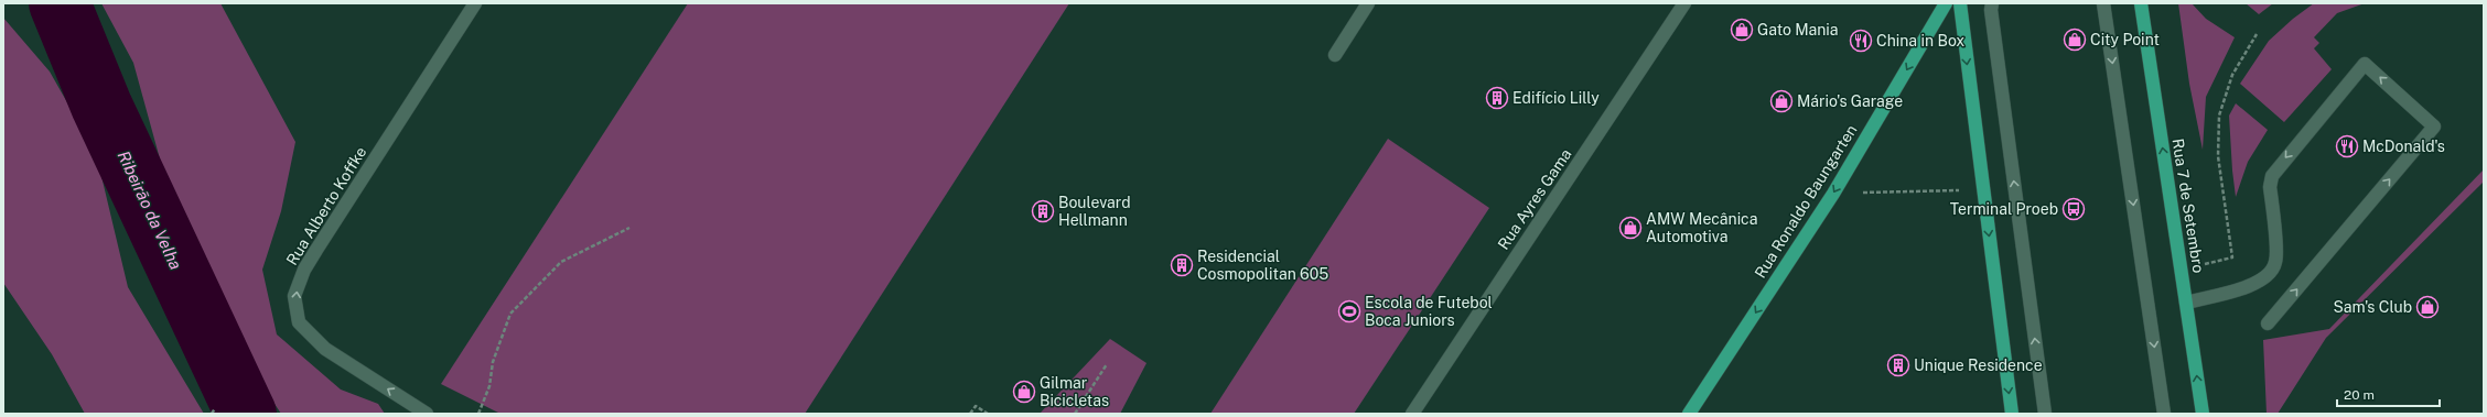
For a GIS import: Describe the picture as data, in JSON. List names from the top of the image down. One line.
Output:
{"streets":{"main road":["Rua Ronaldo Baungarten","Rua 7 de Setembro"],"street":["Rua Ayres Gama","Rua Alberto Koffke"]},"one_way":["Rua Ronaldo Baungarten","Rua 7 de Setembro"],"water":["Ribeirão da Velha"],"places":{"shop":["Gato Mania","City Point","Mário's Garage","AMW Mecânica Automotiva","Sam's Club","Gilmar Bicicletas"],"restaurant":["China in Box","McDonald's"],"building":["Edifício Lilly","Boulevard Hellmann","Residencial Cosmopolitan 605","Unique Residence"],"bus stop":["Terminal Proeb"],"sports":["Escola de Futebol Boca Juniors"]},"scale_bar":"20 m"}
